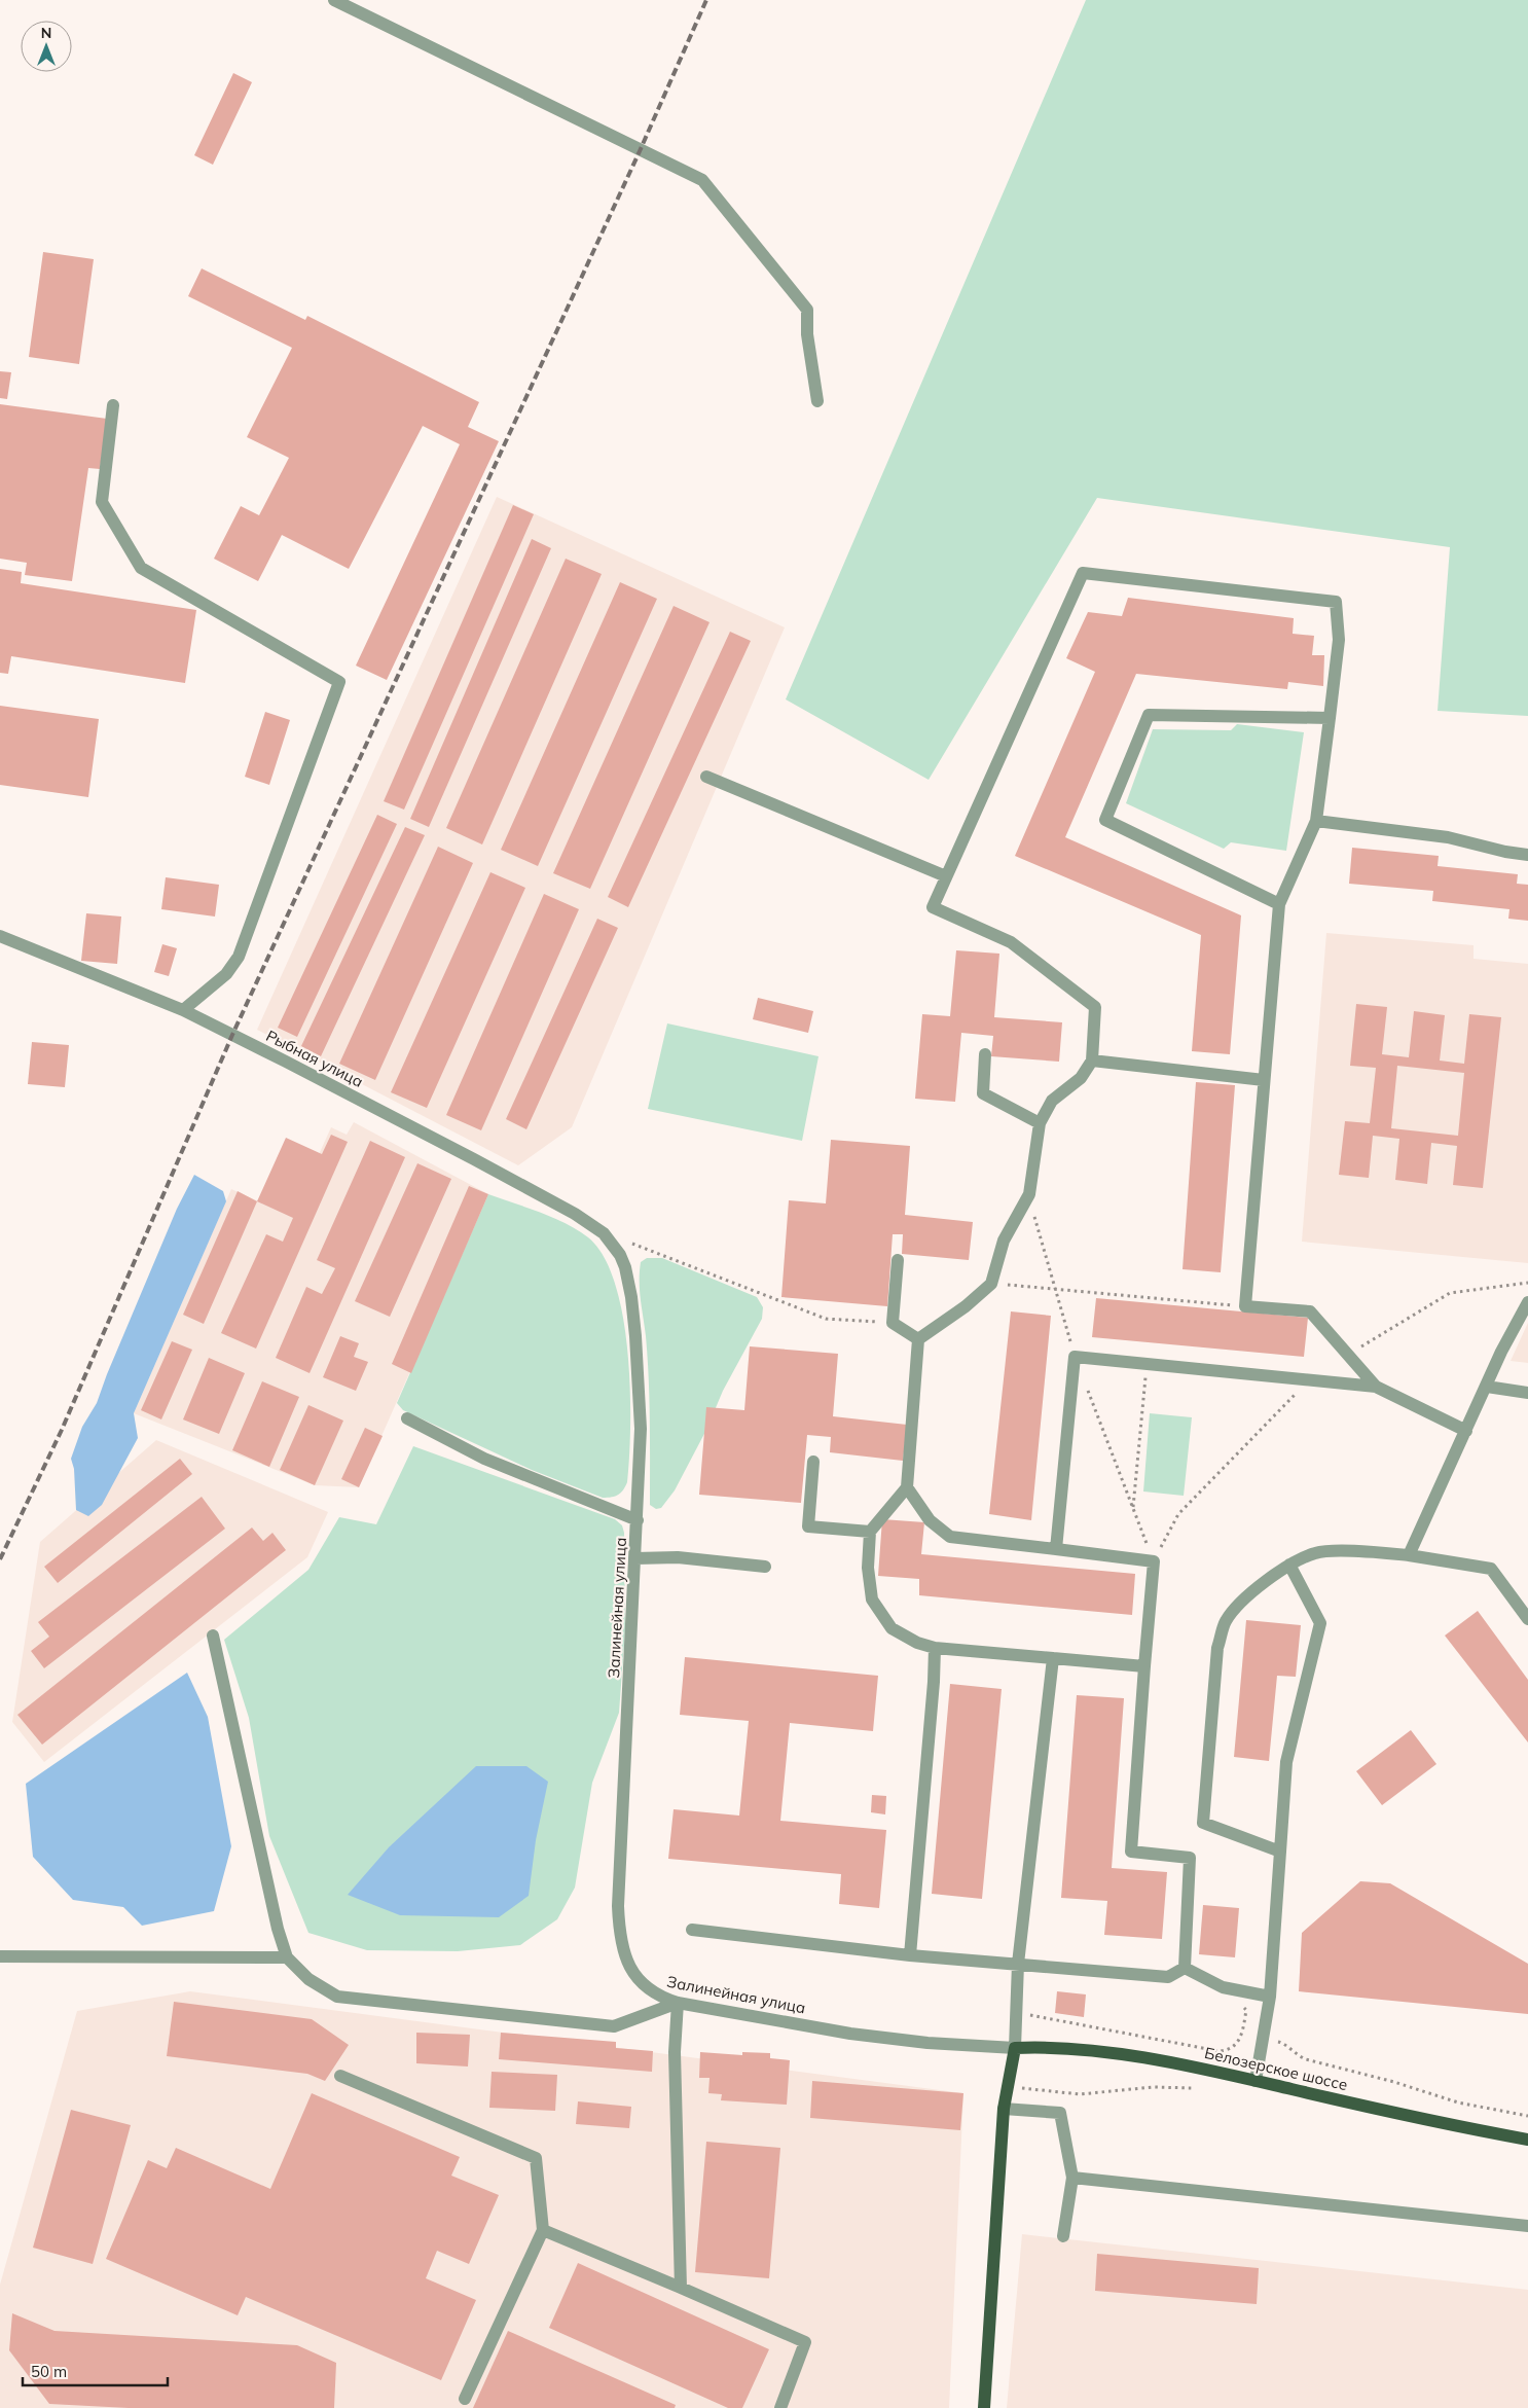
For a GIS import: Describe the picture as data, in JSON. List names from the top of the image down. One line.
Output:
{"streets":{"main road":["Белозерское шоссе"],"street":["Рыбная улица","Залинейная улица"]},"crossings":[["Рыбная улица","Залинейная улица"],["Залинейная улица","Белозерское шоссе"]],"scale_bar":"50 m","north":"top"}
